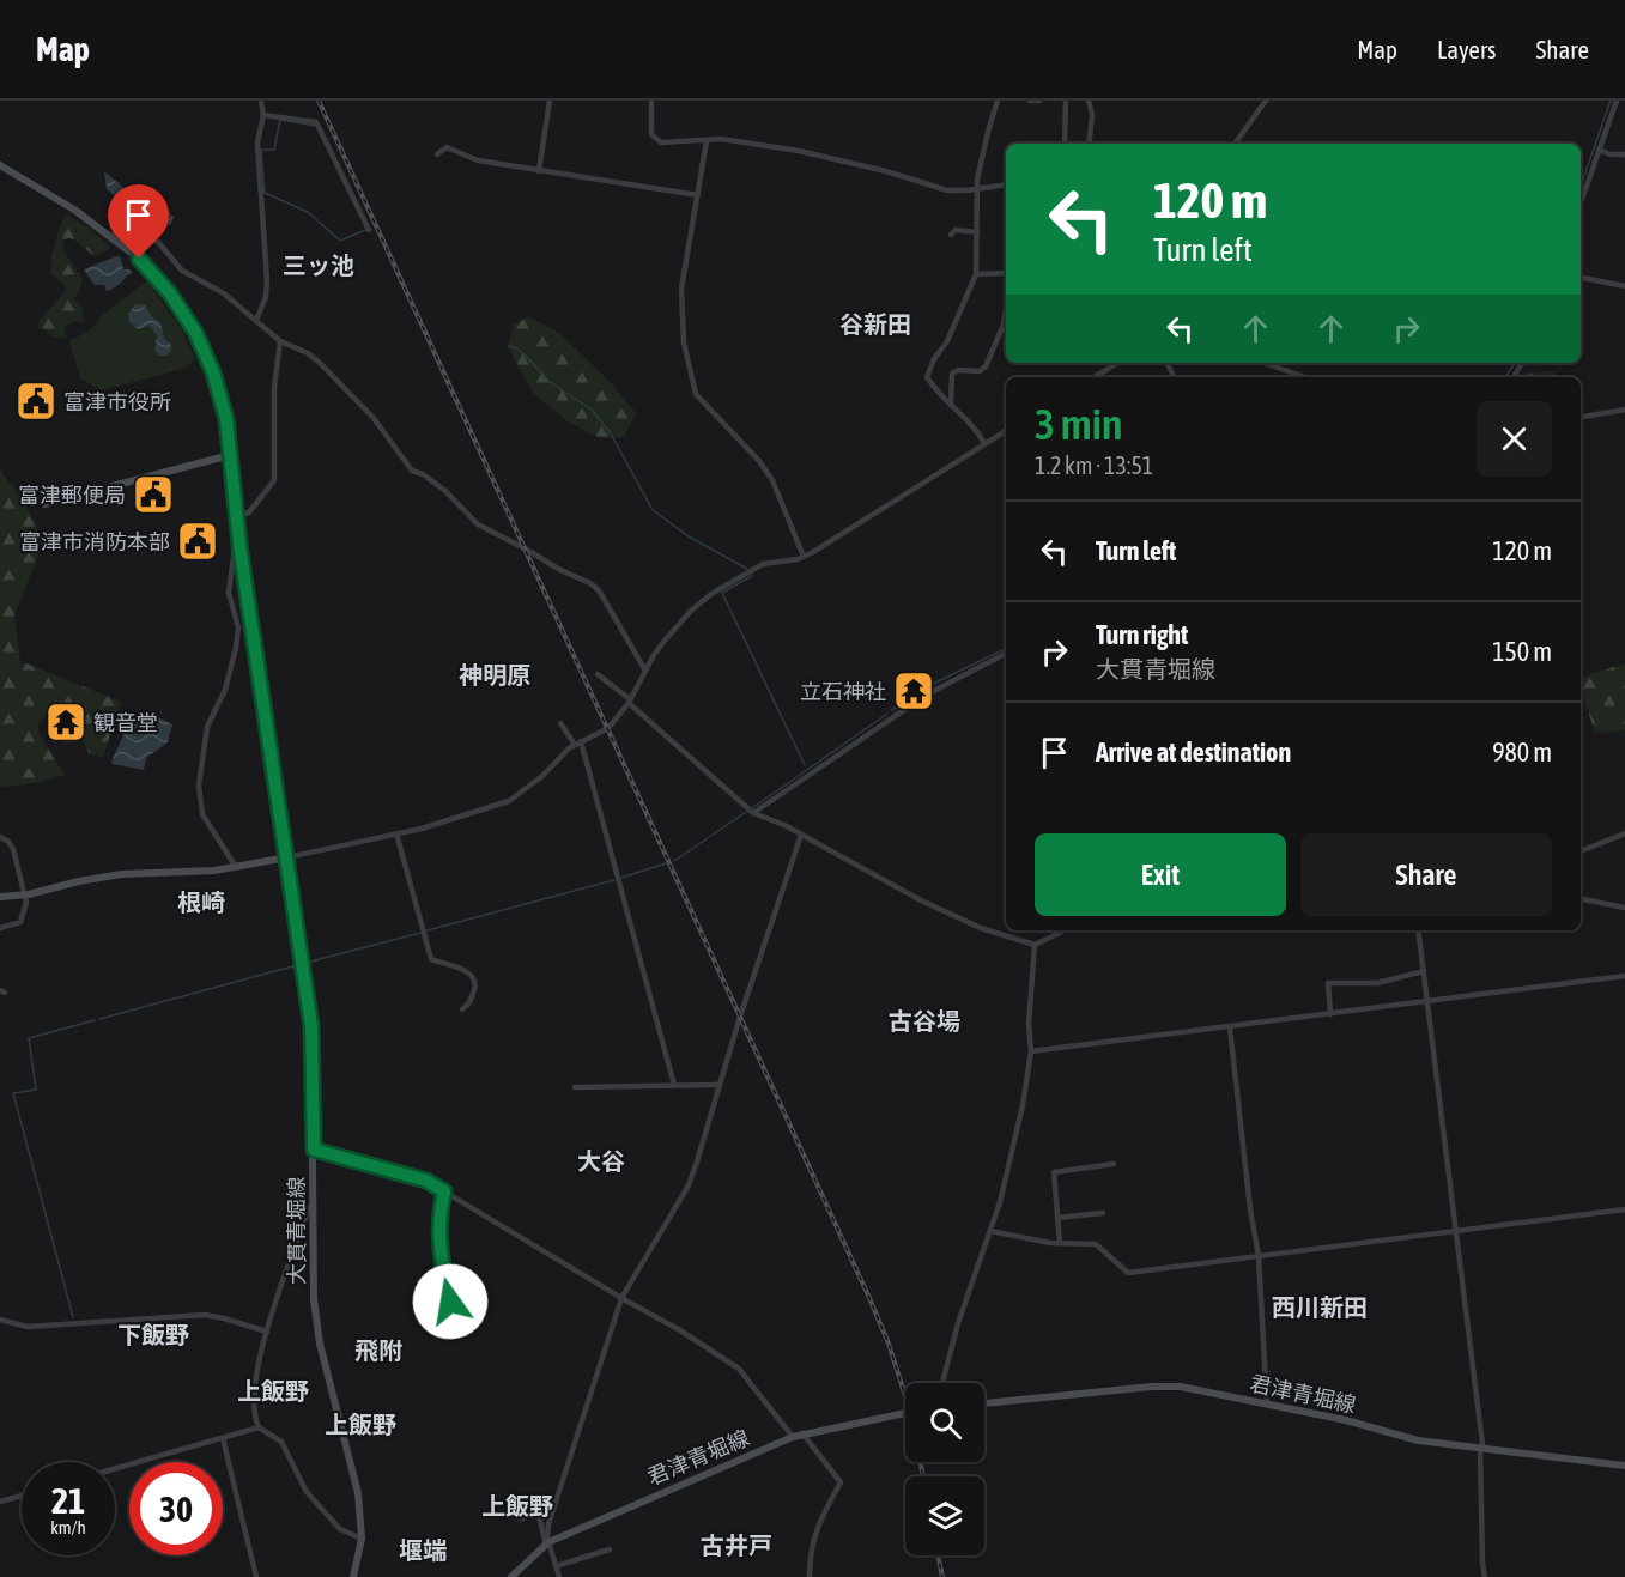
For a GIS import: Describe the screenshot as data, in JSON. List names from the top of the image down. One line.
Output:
{"streets":{"main road":["大貫青堀線","君津青堀線"]},"districts":["三ッ池","谷新田","神明原","根崎","古谷場","大谷","西川新田","下飯野","飛附","上飯野","上飯野","上飯野","古井戸","堰端"],"places":{"public building":["富津市役所","富津郵便局","富津市消防本部"],"temple":["立石神社","観音堂"]},"page":{"header":"Map","nav":["Map","Layers","Share"],"turn":["120 m","Turn left"],"heading":["3 min","1.2 km · 13:51"],"list":[{"name":"Turn left","value":"120 m"},{"name":"Turn right","note":"大貫青堀線","value":"150 m"},{"name":"Arrive at destination","value":"980 m"}],"buttons":["Exit","Share"],"speed":"21 km/h","limit":"30"}}
